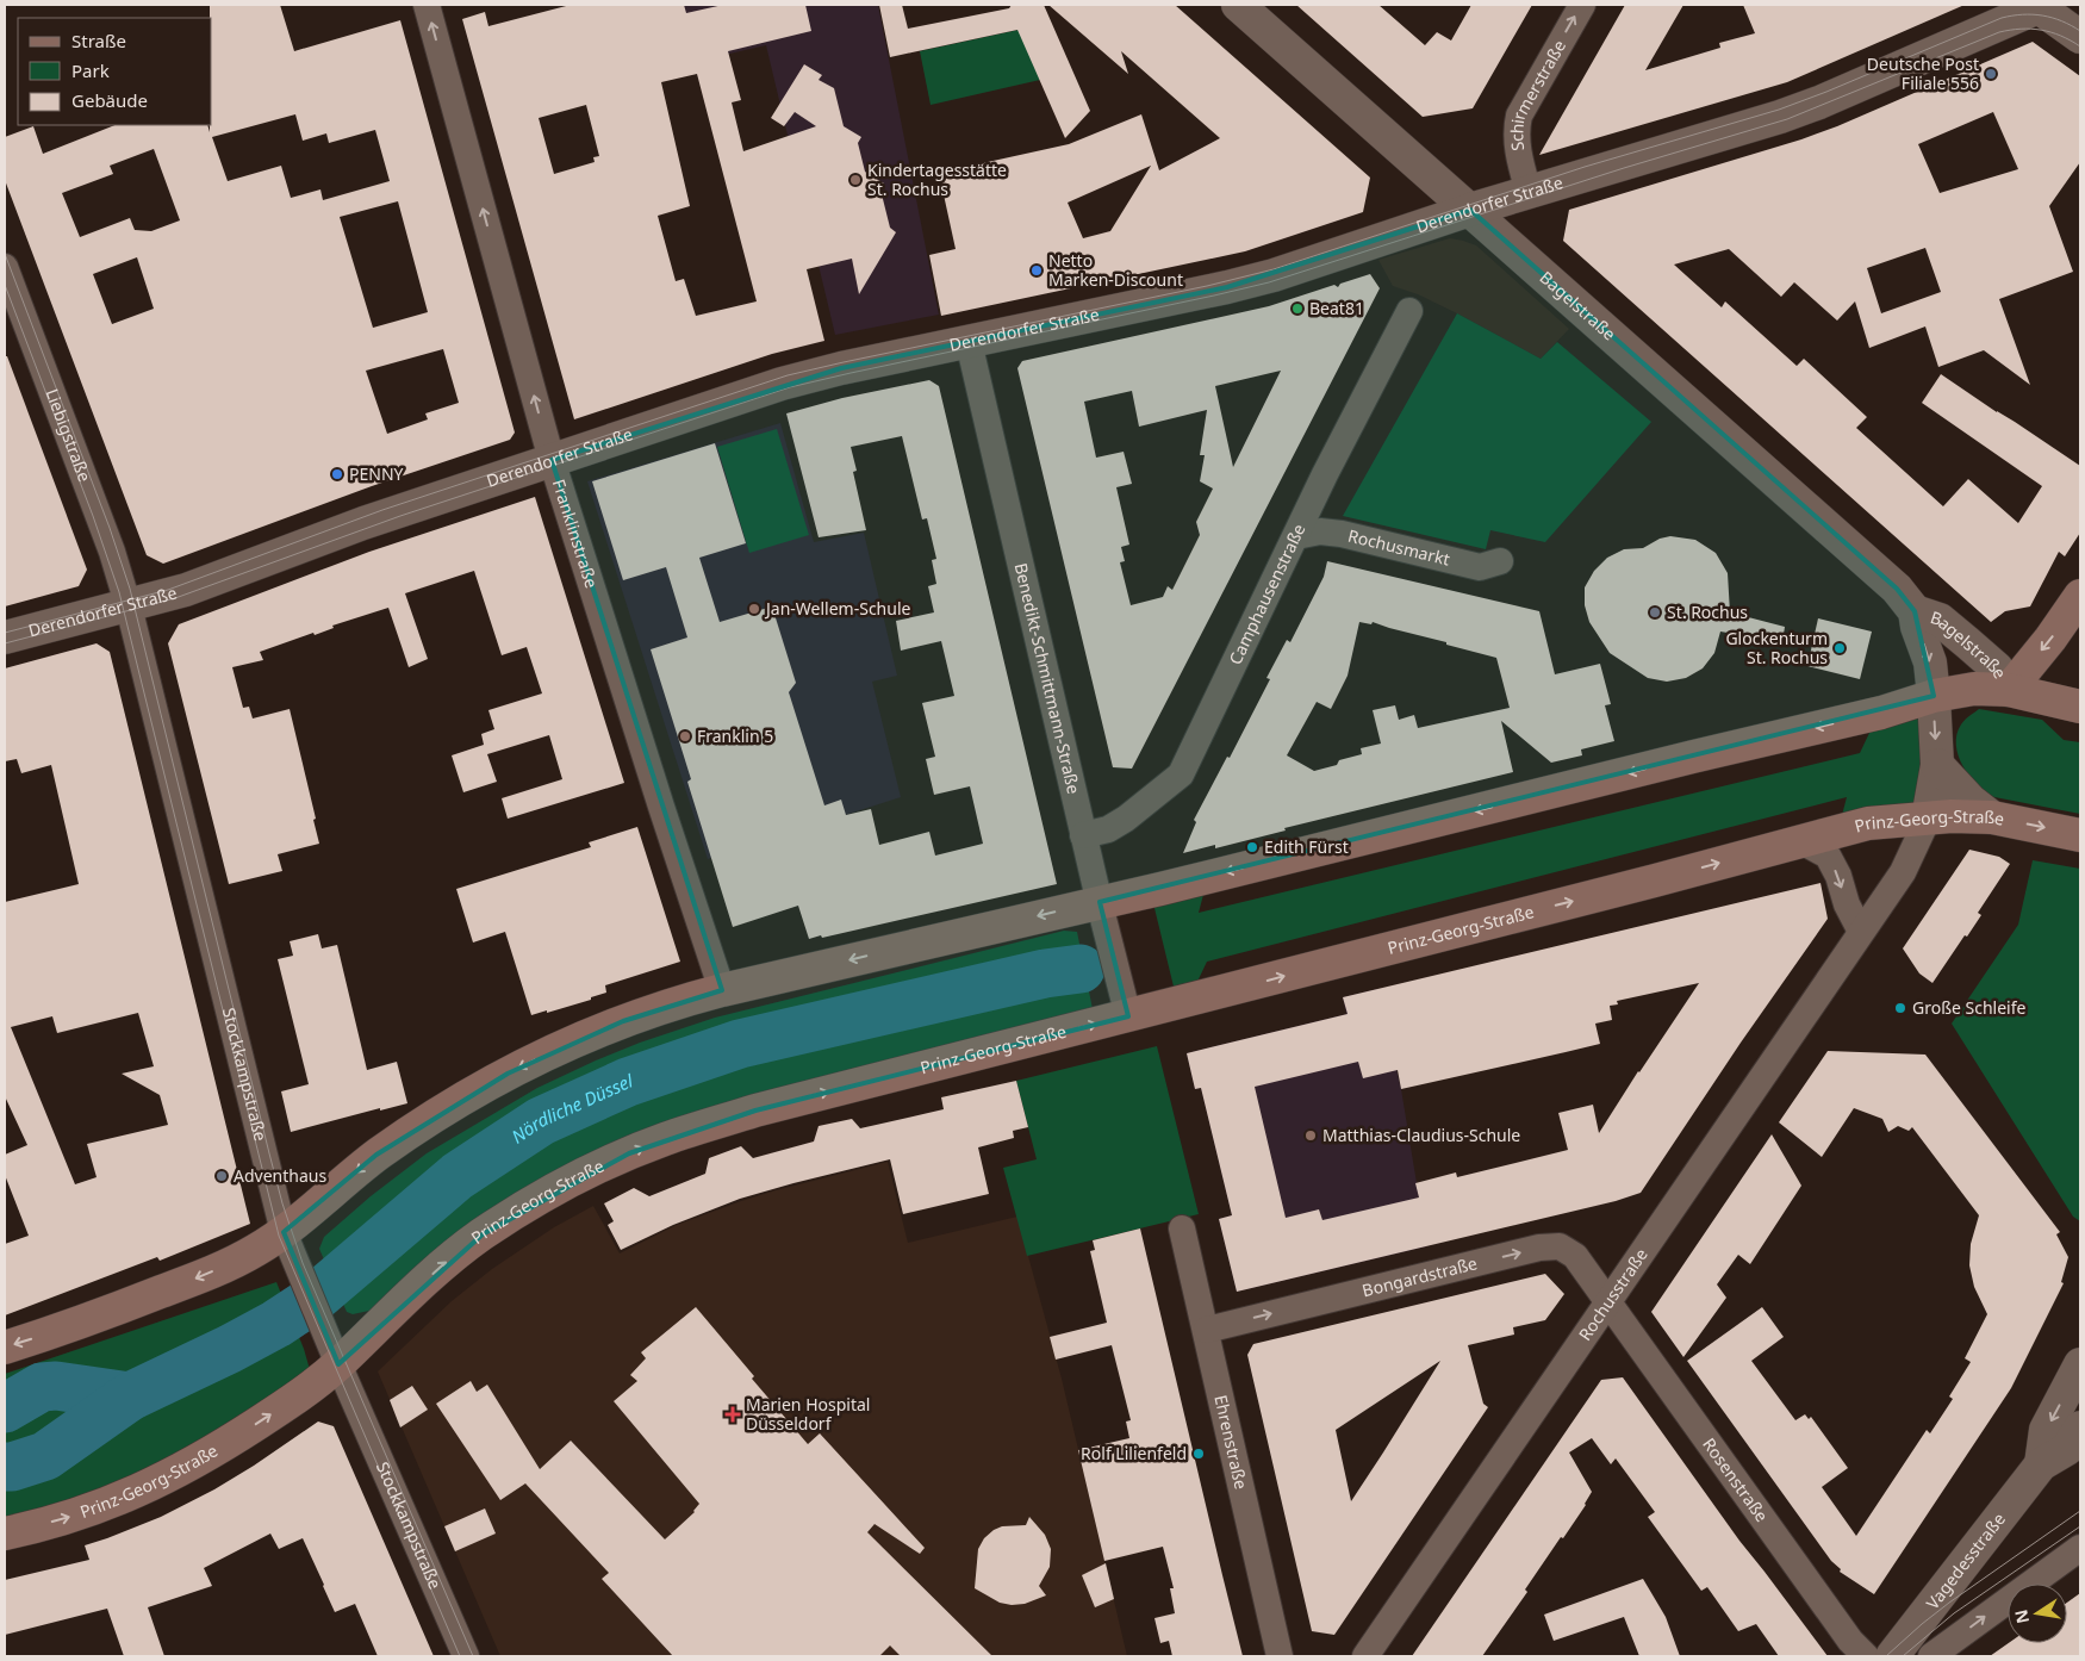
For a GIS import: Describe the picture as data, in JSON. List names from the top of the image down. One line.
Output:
{"streets":{"main road":["Prinz-Georg-Straße"],"street":["Schirmerstraße","Derendorfer Straße","Bagelstraße","Liebigstraße","Franklinstraße","Rochusmarkt","Camphausenstraße","Benedikt-Schmittmann-Straße","Stockkampstraße","Bongardstraße","Rochusstraße","Ehrenstraße","Rosenstraße","Vagedesstraße"]},"crossings":[["Schirmerstraße","Derendorfer Straße"],["Derendorfer Straße","Bagelstraße"],["Derendorfer Straße","Liebigstraße"],["Derendorfer Straße","Franklinstraße"],["Derendorfer Straße","Benedikt-Schmittmann-Straße"],["Derendorfer Straße","Stockkampstraße"],["Bagelstraße","Rochusstraße"],["Liebigstraße","Stockkampstraße"],["Rochusmarkt","Camphausenstraße"],["Camphausenstraße","Benedikt-Schmittmann-Straße"],["Benedikt-Schmittmann-Straße","Prinz-Georg-Straße"],["Prinz-Georg-Straße","Stockkampstraße"],["Prinz-Georg-Straße","Rochusstraße"],["Bongardstraße","Rochusstraße"],["Bongardstraße","Ehrenstraße"],["Bongardstraße","Rosenstraße"],["Rochusstraße","Rosenstraße"]],"one_way":["Schirmerstraße","Franklinstraße","Bongardstraße"],"water":["Nördliche Düssel"],"places":{"other":["Deutsche Post Filiale 556","Kindertagesstätte St. Rochus","Netto Marken-Discount","Beat81","PENNY","Jan-Wellem-Schule","St. Rochus","Glockenturm St. Rochus","Franklin 5","Edith Fürst","Große Schleife","Matthias-Claudius-Schule","Adventhaus","Rolf Lilienfeld"],"health":["Marien Hospital Düsseldorf"]},"legend":["Straße","Park","Gebäude"],"north":"left"}
